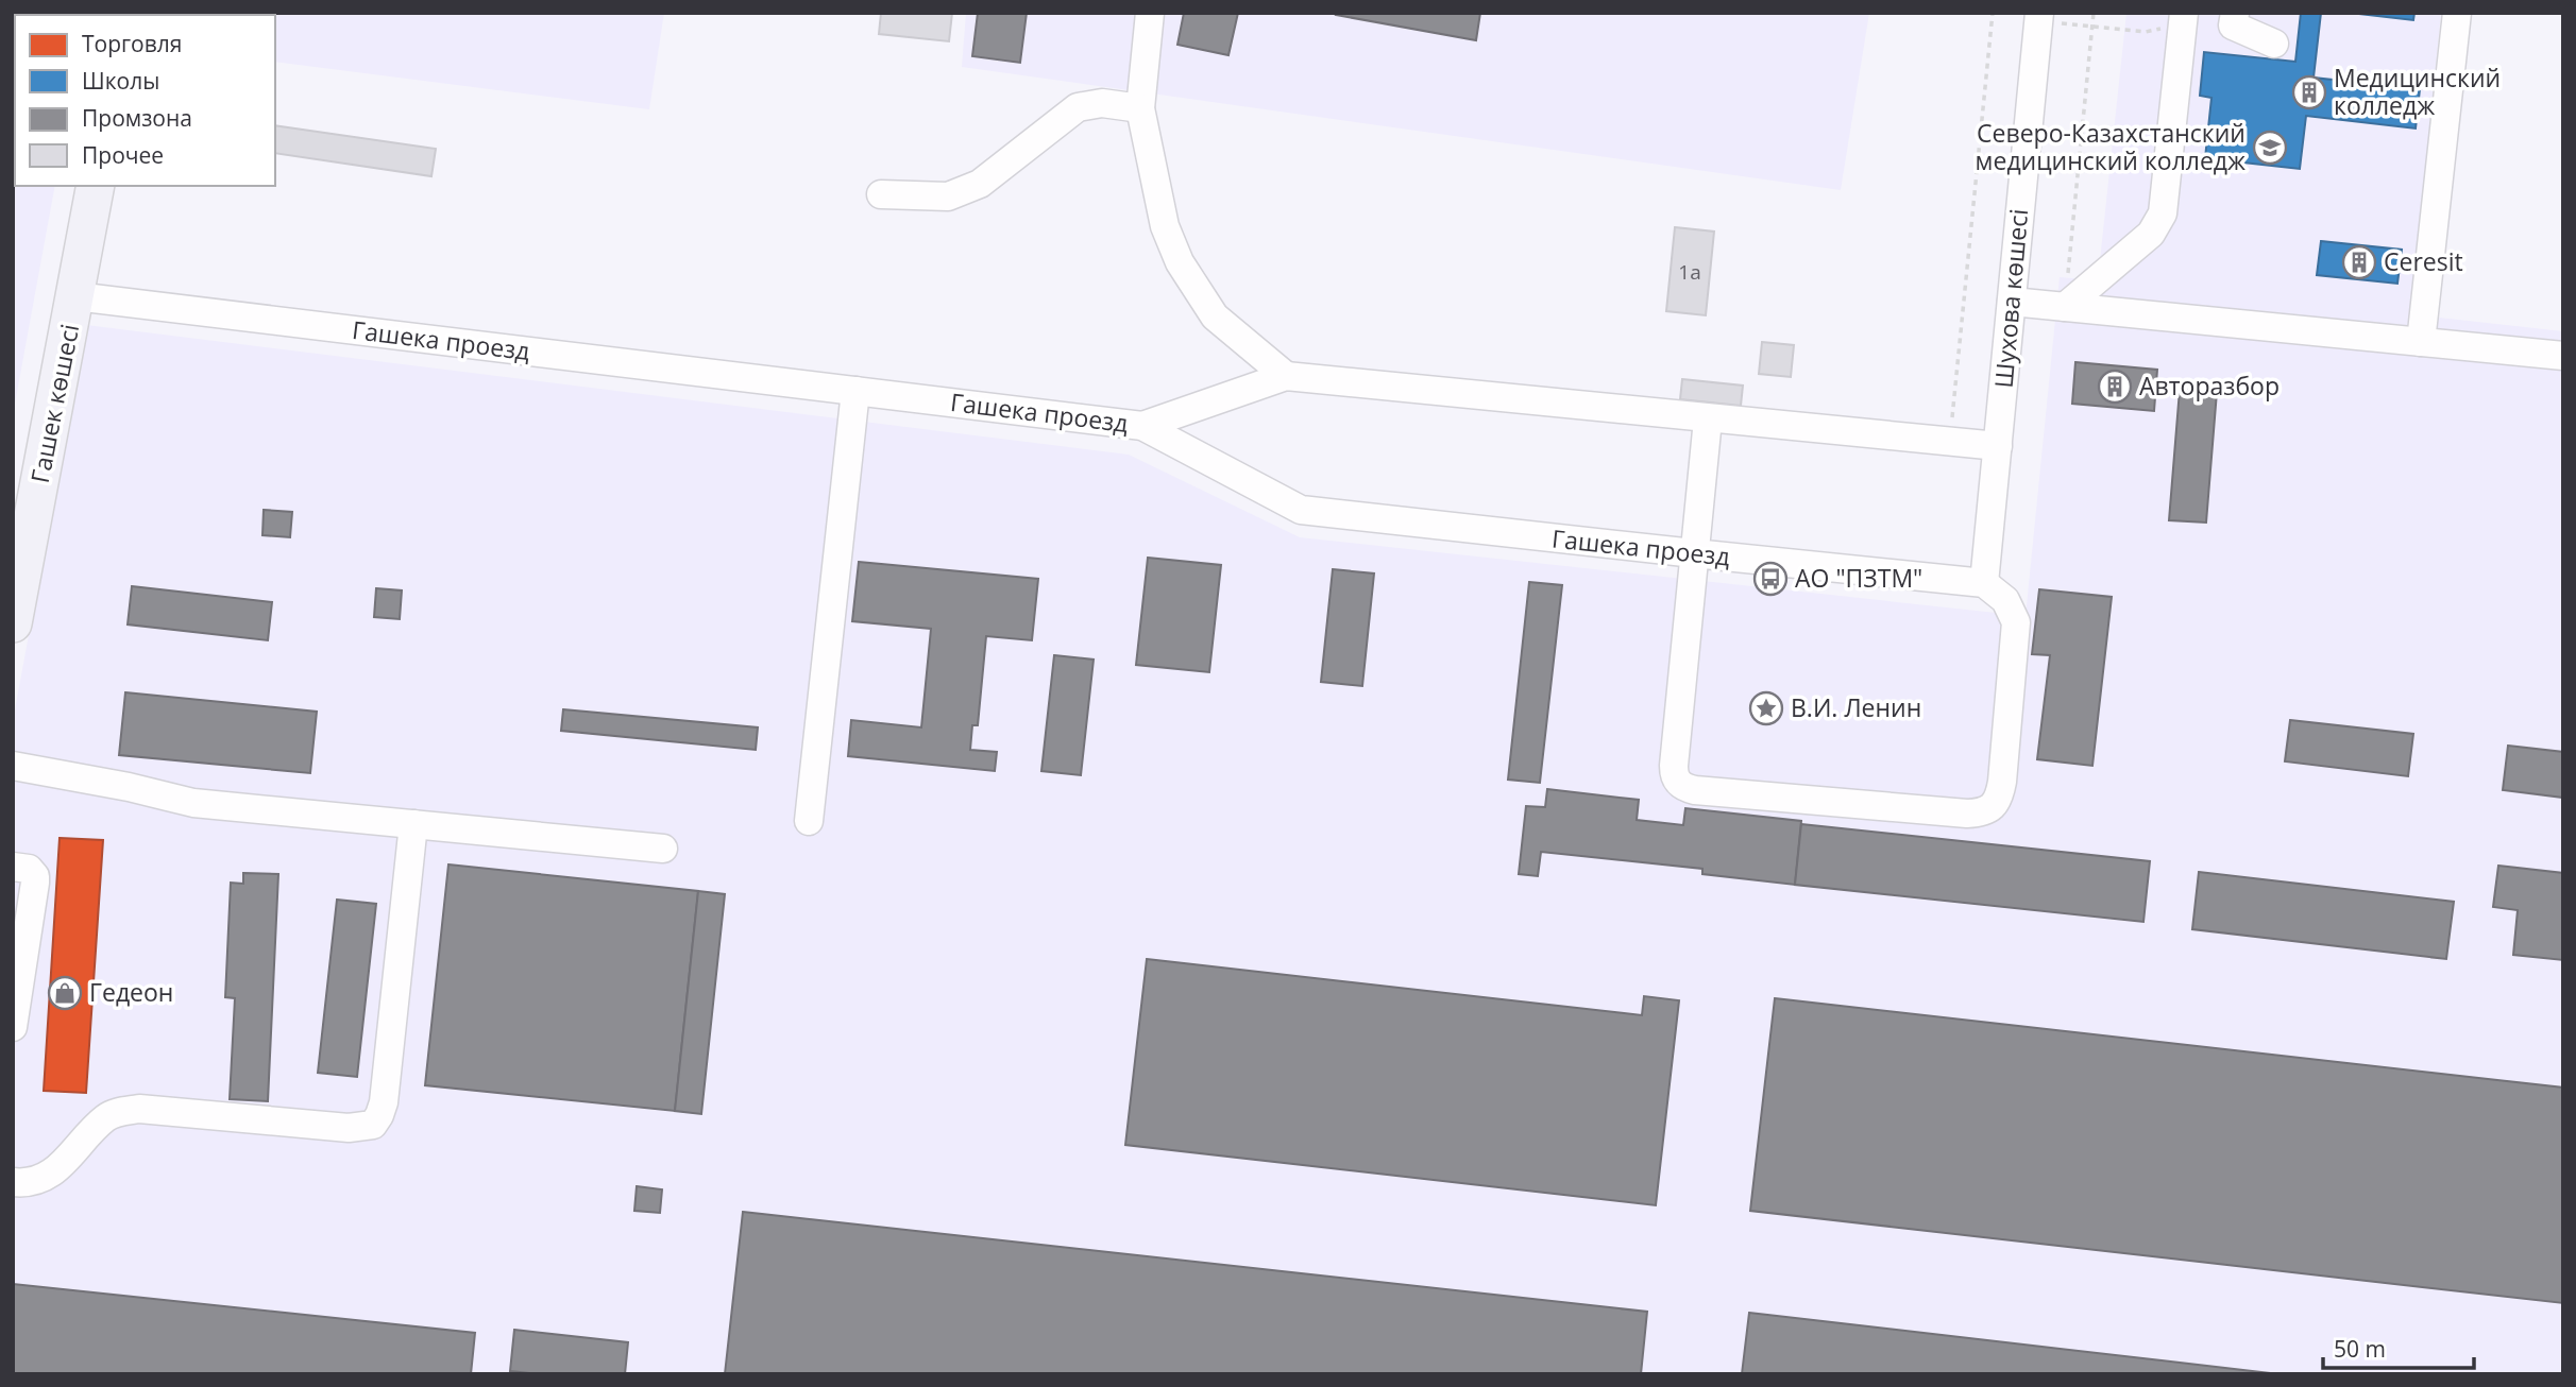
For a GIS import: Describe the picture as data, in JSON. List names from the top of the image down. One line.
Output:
{"streets":{"main road":["Гашек көшесі"],"street":["Шухова көшесі","Гашека проезд"]},"crossings":[["Шухова көшесі","Гашека проезд"],["Гашека проезд","Гашек көшесі"]],"places":{"building":["Медицинский колледж","Ceresit","Авторазбор"],"school or university":["Северо-Казахстанский медицинский колледж"],"bus stop":["АО \"ПЗТМ\""],"place":["В.И. Ленин"],"shop":["Гедеон"]},"house_numbers":["1а"],"legend":["Торговля","Школы","Промзона","Прочее"],"scale_bar":"50 m"}
